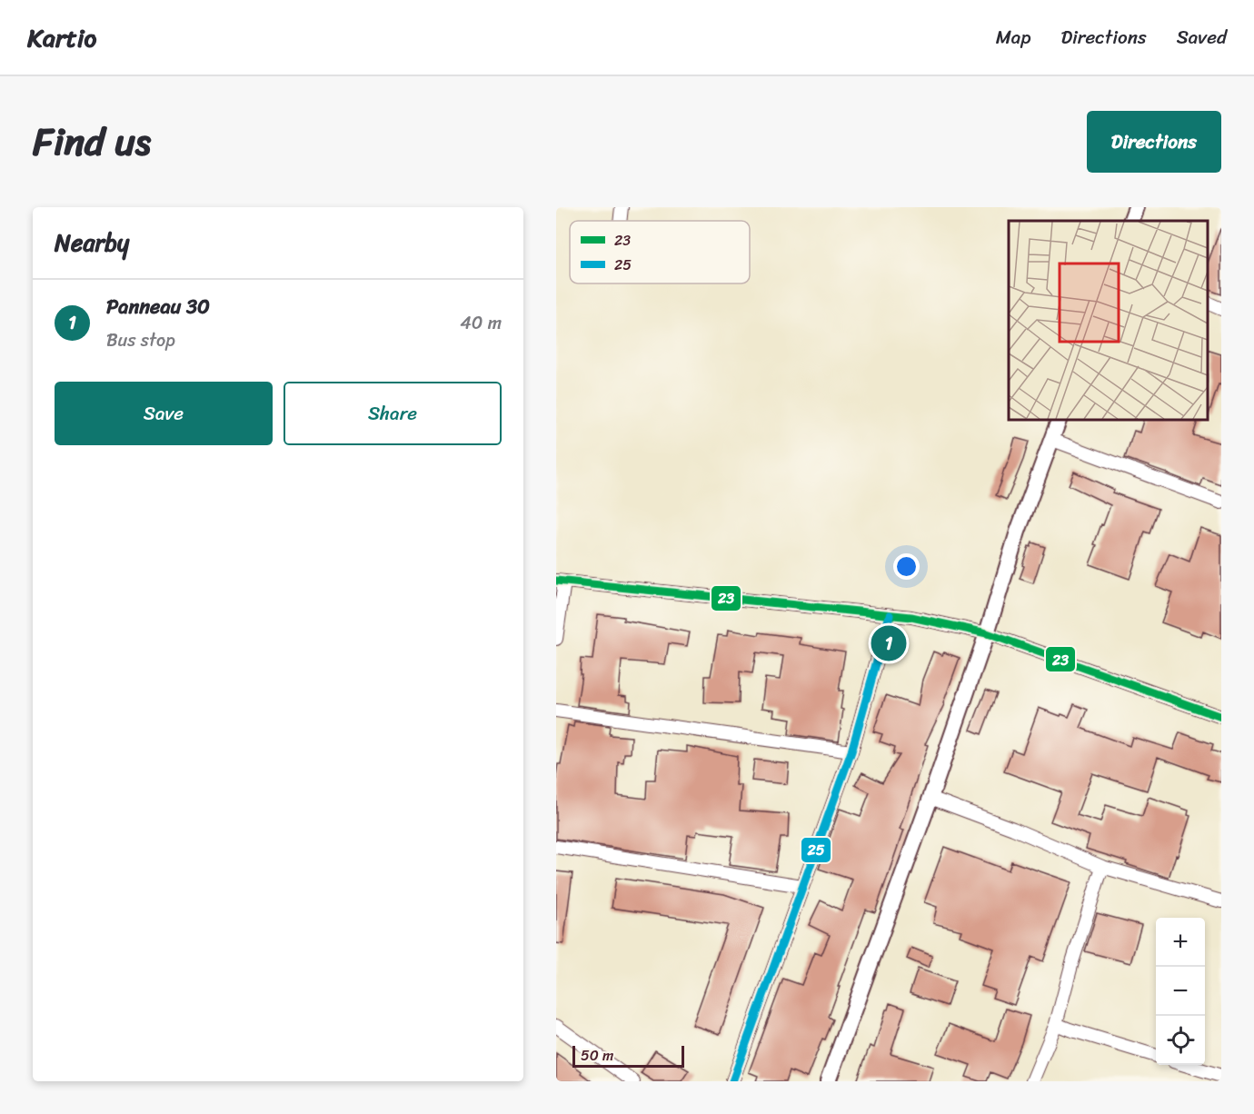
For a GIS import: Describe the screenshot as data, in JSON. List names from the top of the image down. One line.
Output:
{"lines":["transit line 23","transit line 25"],"legend":["23","25"],"scale_bar":"50 m","page":{"header":"Kartio","nav":["Map","Directions","Saved"],"title":"Find us","buttons":["Directions",["Save","Share"]],"heading":"Nearby","list":[{"mark":"1","name":"Panneau 30","note":"Bus stop","value":"40 m"}],"pins":"1","map_buttons":["+","−"],"scale":"50 m"}}
